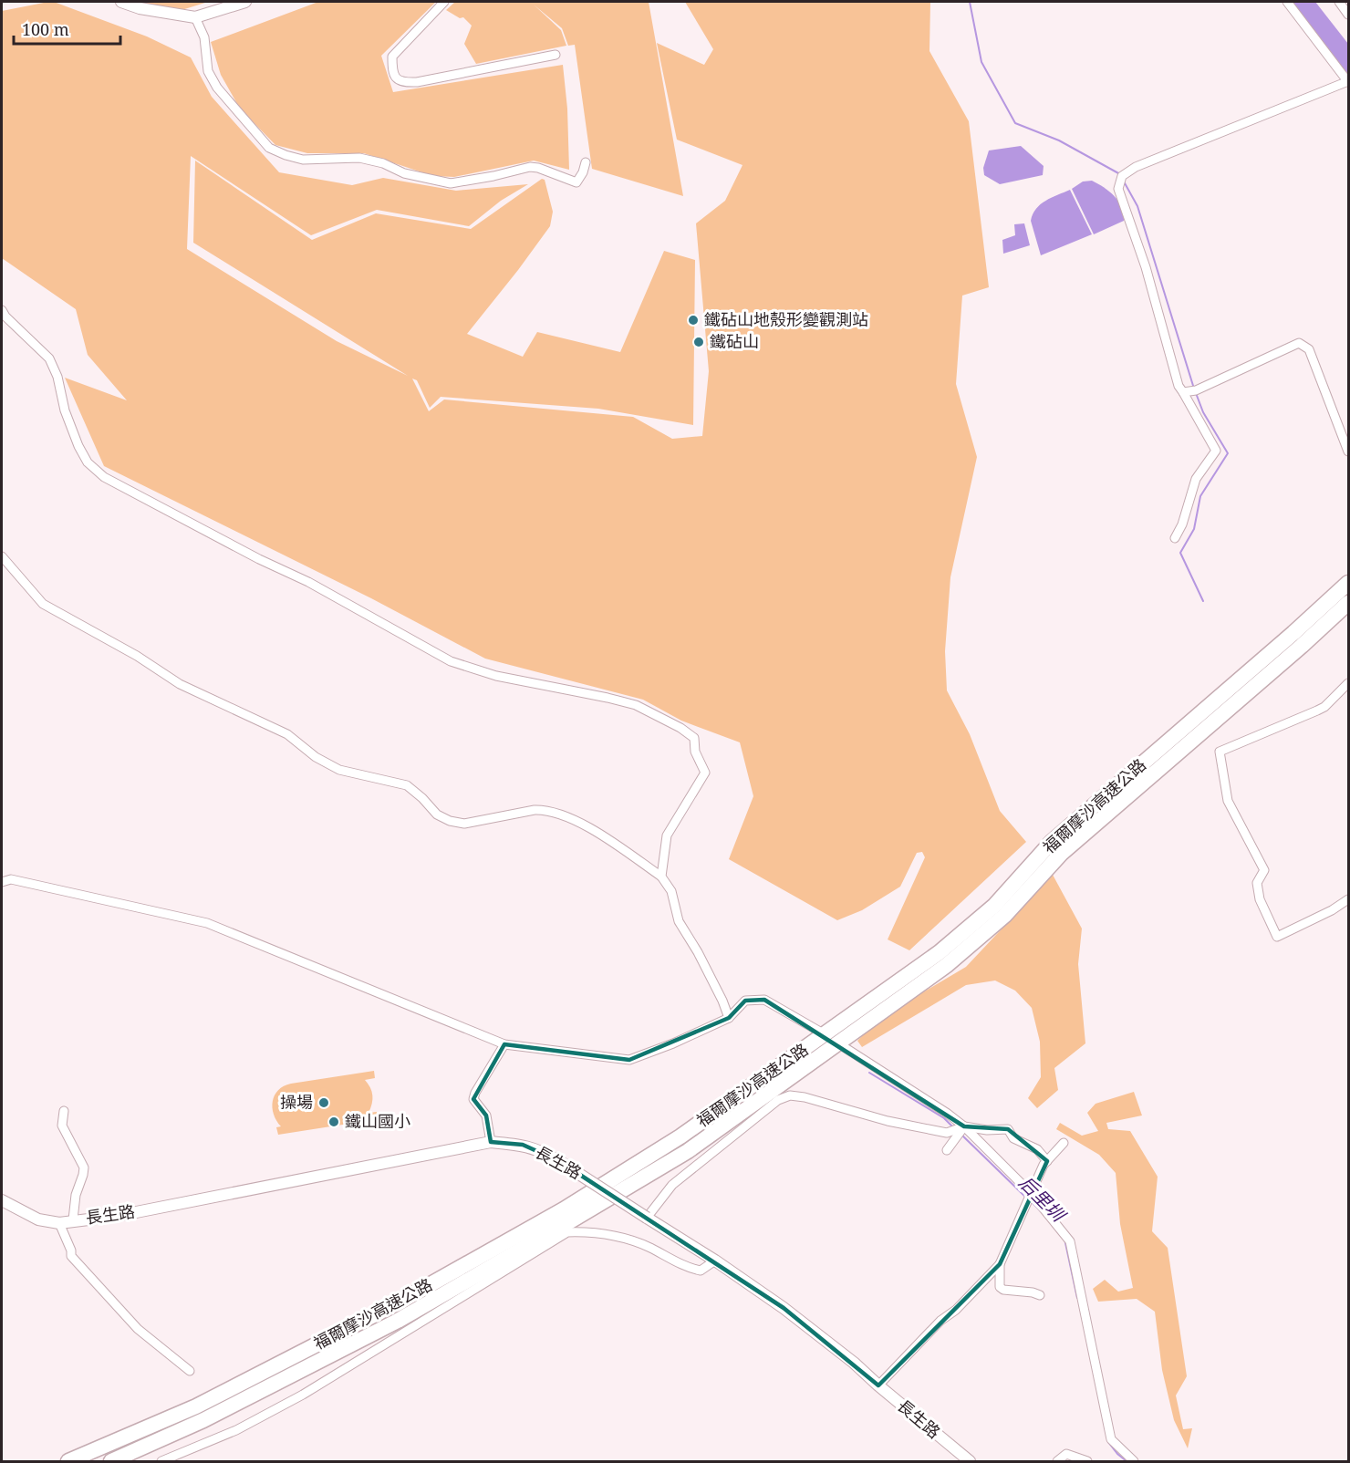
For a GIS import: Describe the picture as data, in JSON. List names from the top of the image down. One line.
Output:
{"streets":{"highway":["福爾摩沙高速公路"],"street":["長生路"]},"water":["后里圳"],"places":["鐵砧山地殼形變觀測站","鐵砧山","操場","鐵山國小"],"scale_bar":"100 m"}
